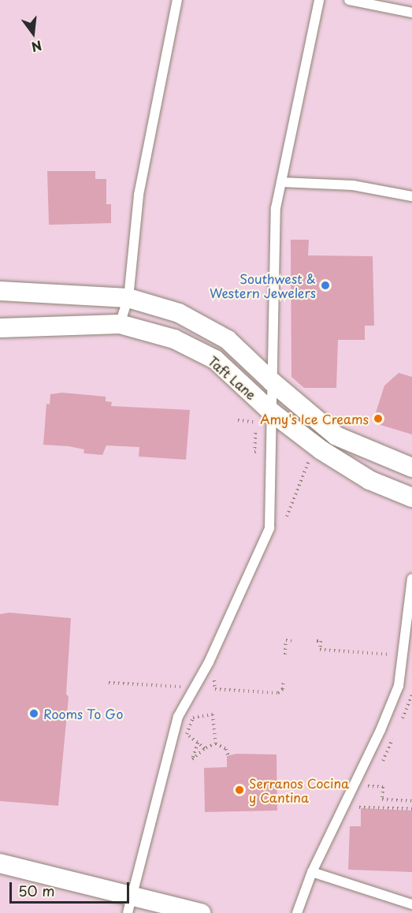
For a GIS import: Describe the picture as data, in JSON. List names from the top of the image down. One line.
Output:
{"streets":{"street":["Taft Lane"]},"places":["Southwest & Western Jewelers","Amy's Ice Creams","Rooms To Go","Serranos Cocina y Cantina"],"scale_bar":"50 m","north":"bottom"}
